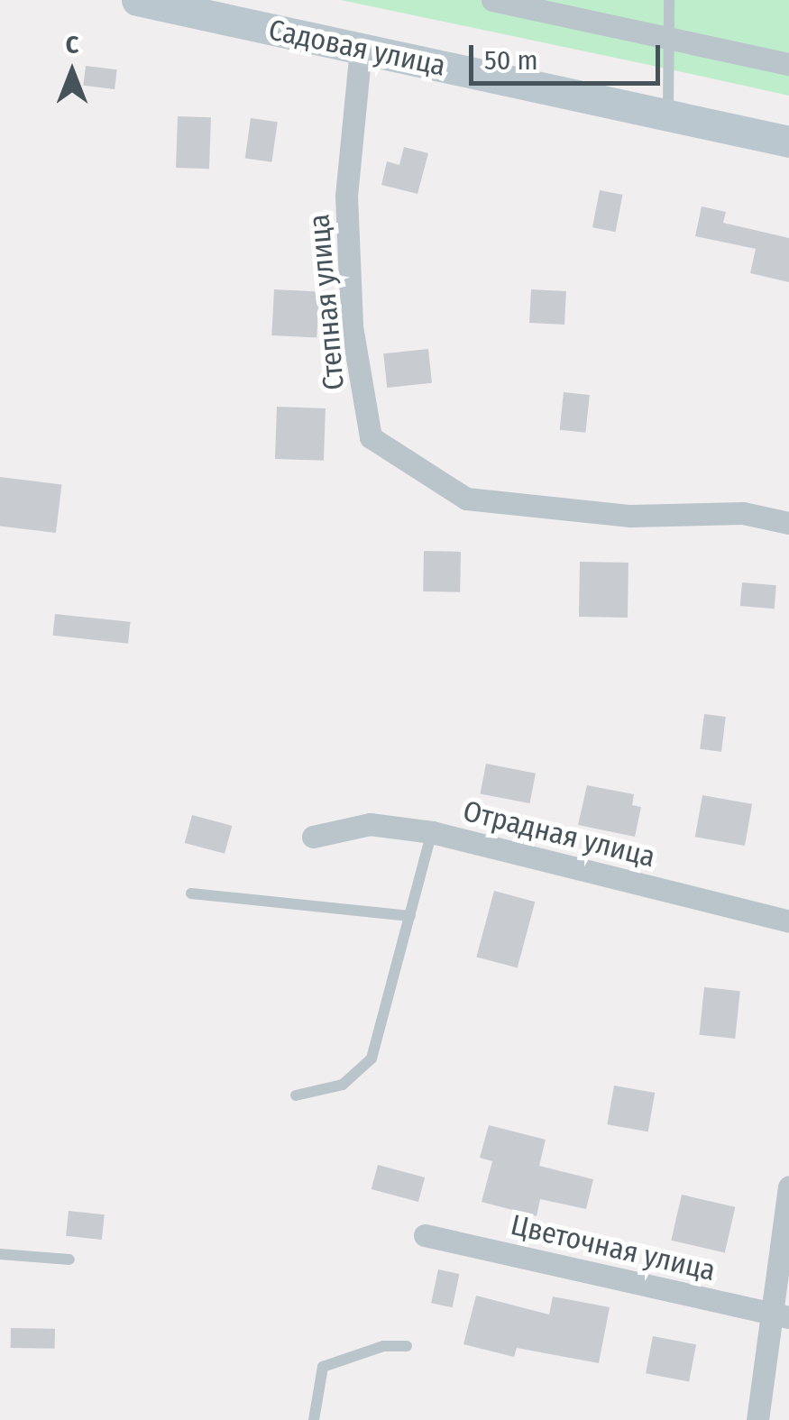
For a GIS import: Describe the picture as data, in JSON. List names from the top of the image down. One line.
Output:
{"streets":{"main road":["Садовая улица"],"street":["Степная улица","Отрадная улица","Цветочная улица"]},"crossings":[["Садовая улица","Степная улица"]],"scale_bar":"50 m","north":"top"}
